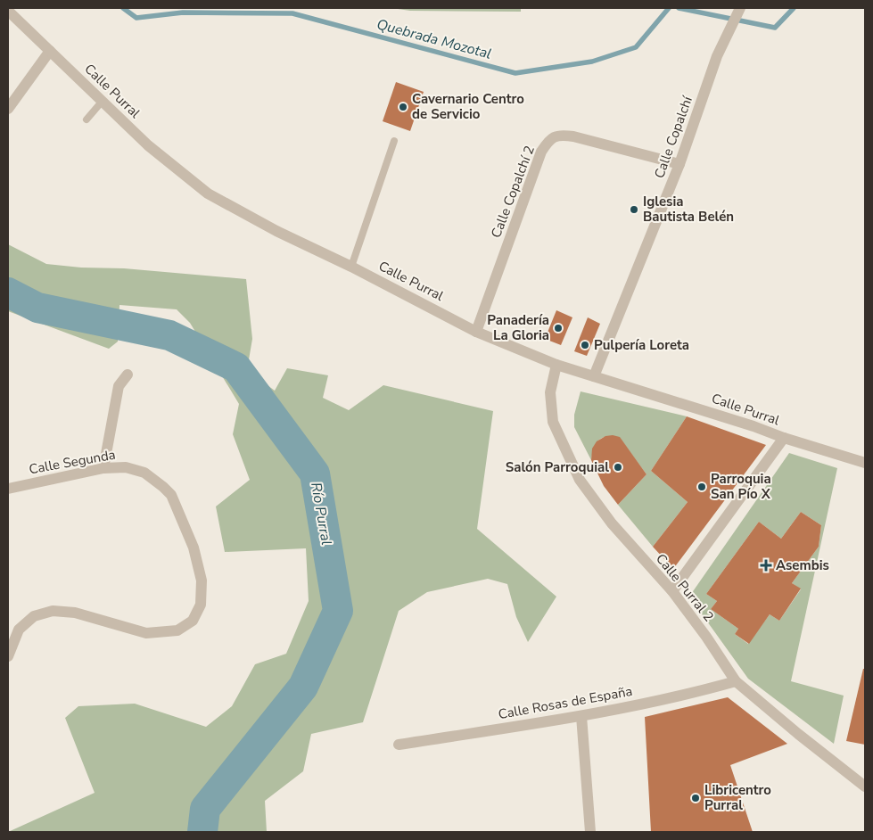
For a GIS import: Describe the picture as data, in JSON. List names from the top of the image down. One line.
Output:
{"streets":{"street":["Calle Purral","Calle Copalchí","Calle Copalchí 2","Calle Segunda","Calle Purral 2","Calle Rosas de España"]},"crossings":[["Calle Purral","Calle Copalchí"],["Calle Purral","Calle Copalchí 2"],["Calle Purral","Calle Purral 2"],["Calle Copalchí","Calle Copalchí 2"],["Calle Purral 2","Calle Rosas de España"]],"water":["Quebrada Mozotal","Río Purral"],"places":{"other":["Cavernario Centro de Servicio","Iglesia Bautista Belén","Panadería La Gloria","Pulpería Loreta","Salón Parroquial","Parroquia San Pío X","Libricentro Purral"],"health":["Asembis"]}}
